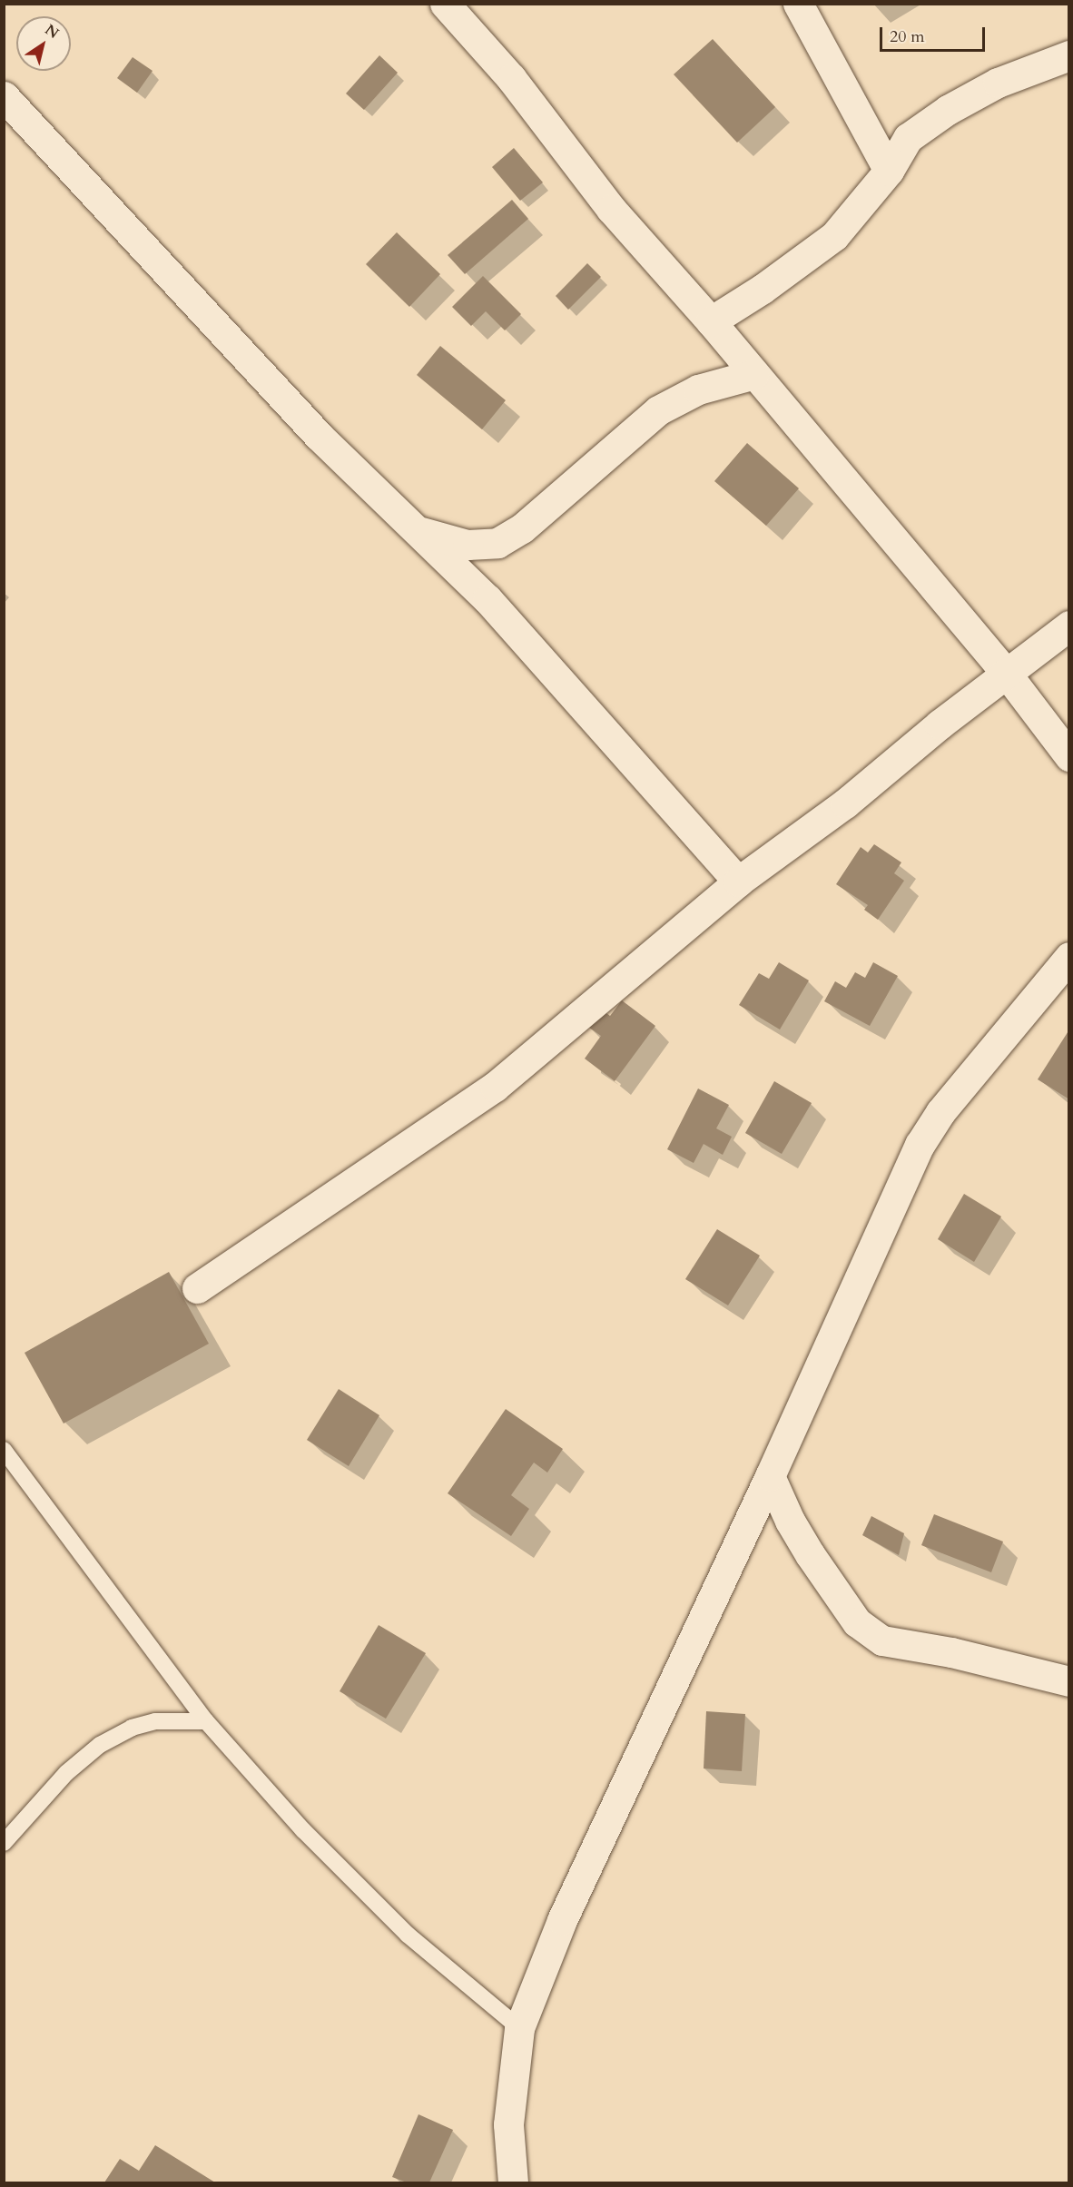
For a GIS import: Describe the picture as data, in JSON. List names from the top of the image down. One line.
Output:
{"scale_bar":"20 m","north":"top right"}
